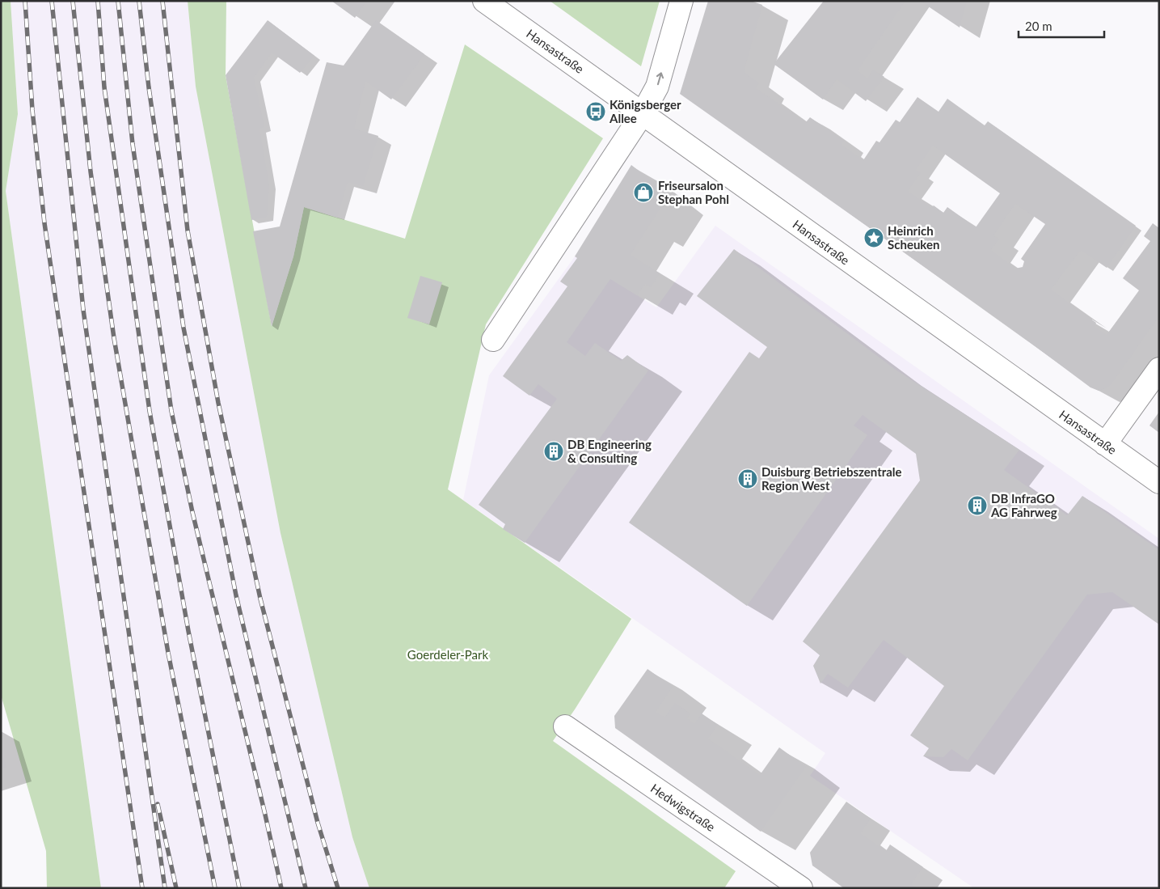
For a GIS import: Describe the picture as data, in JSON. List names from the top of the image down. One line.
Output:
{"streets":{"street":["Hansastraße","Hedwigstraße"]},"parks":["Goerdeler-Park"],"places":{"bus stop":["Königsberger Allee"],"shop":["Friseursalon Stephan Pohl"],"place":["Heinrich Scheuken"],"building":["DB Engineering & Consulting","Duisburg Betriebszentrale Region West","DB InfraGO AG Fahrweg"]},"scale_bar":"20 m"}
